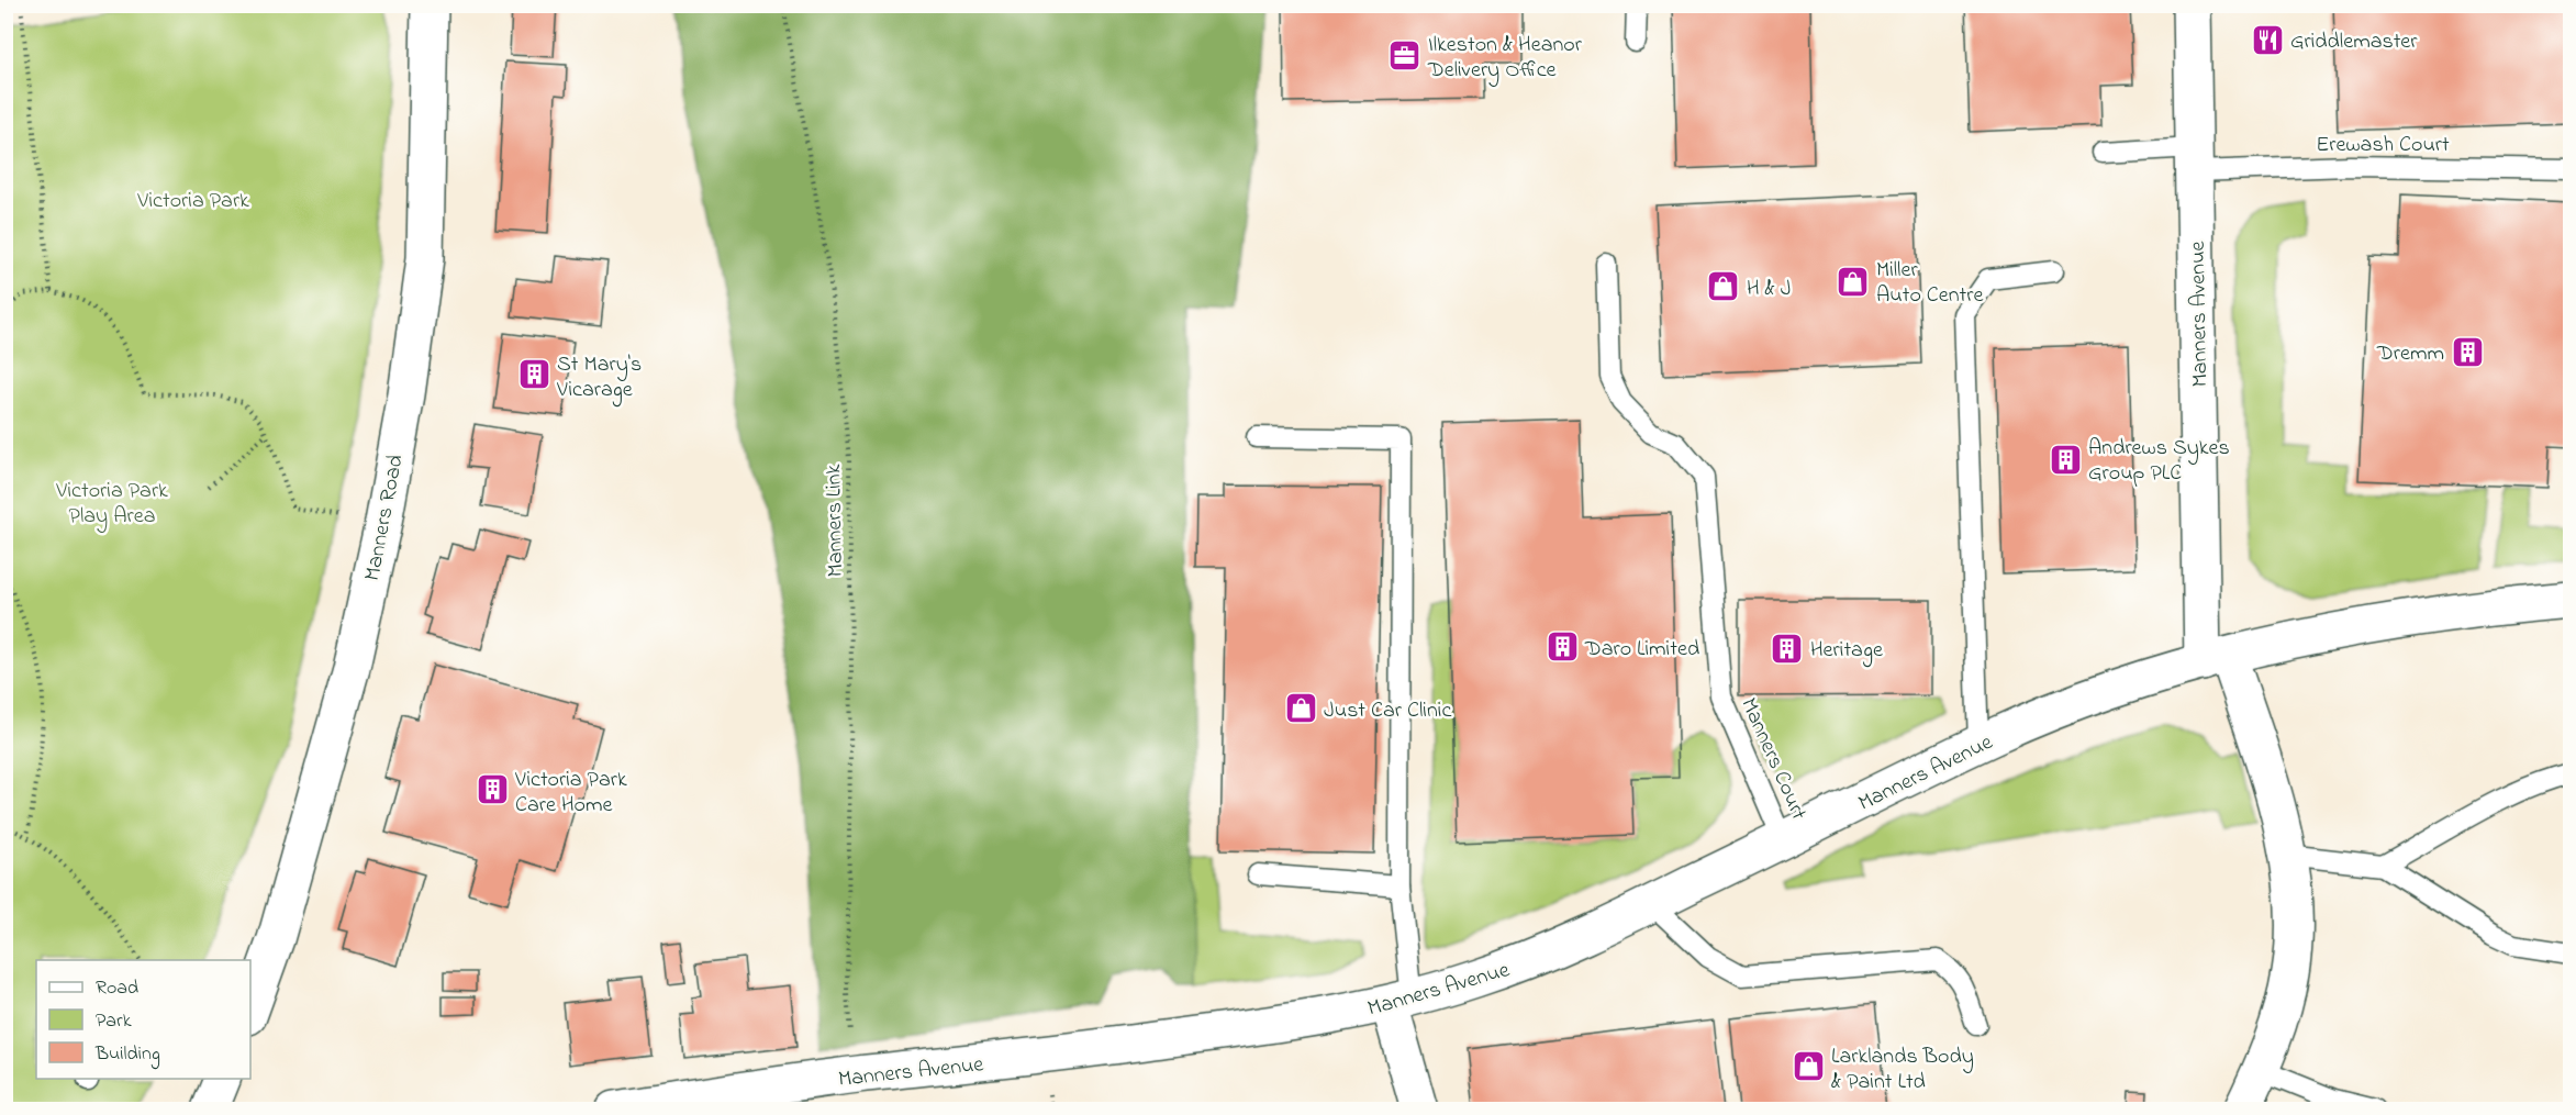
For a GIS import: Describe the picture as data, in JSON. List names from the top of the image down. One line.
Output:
{"streets":{"street":["Manners Avenue","Manners Road"],"lane":["Erewash Court","Manners Court"],"path":["Manners Link"]},"crossings":[["Erewash Court","Manners Avenue"],["Manners Avenue","Manners Court"]],"parks":["Victoria Park","Victoria Park Play Area"],"places":{"restaurant":["Griddlemaster"],"office":["Ilkeston & Heanor Delivery Office"],"shop":["Miller Auto Centre","H & J","Just Car Clinic","Larklands Body & Paint Ltd"],"building":["Dremm","St Mary's Vicarage","Andrews Sykes Group PLC","Daro Limited","Heritage","Victoria Park Care Home"]},"legend":["Road","Park","Building"]}
